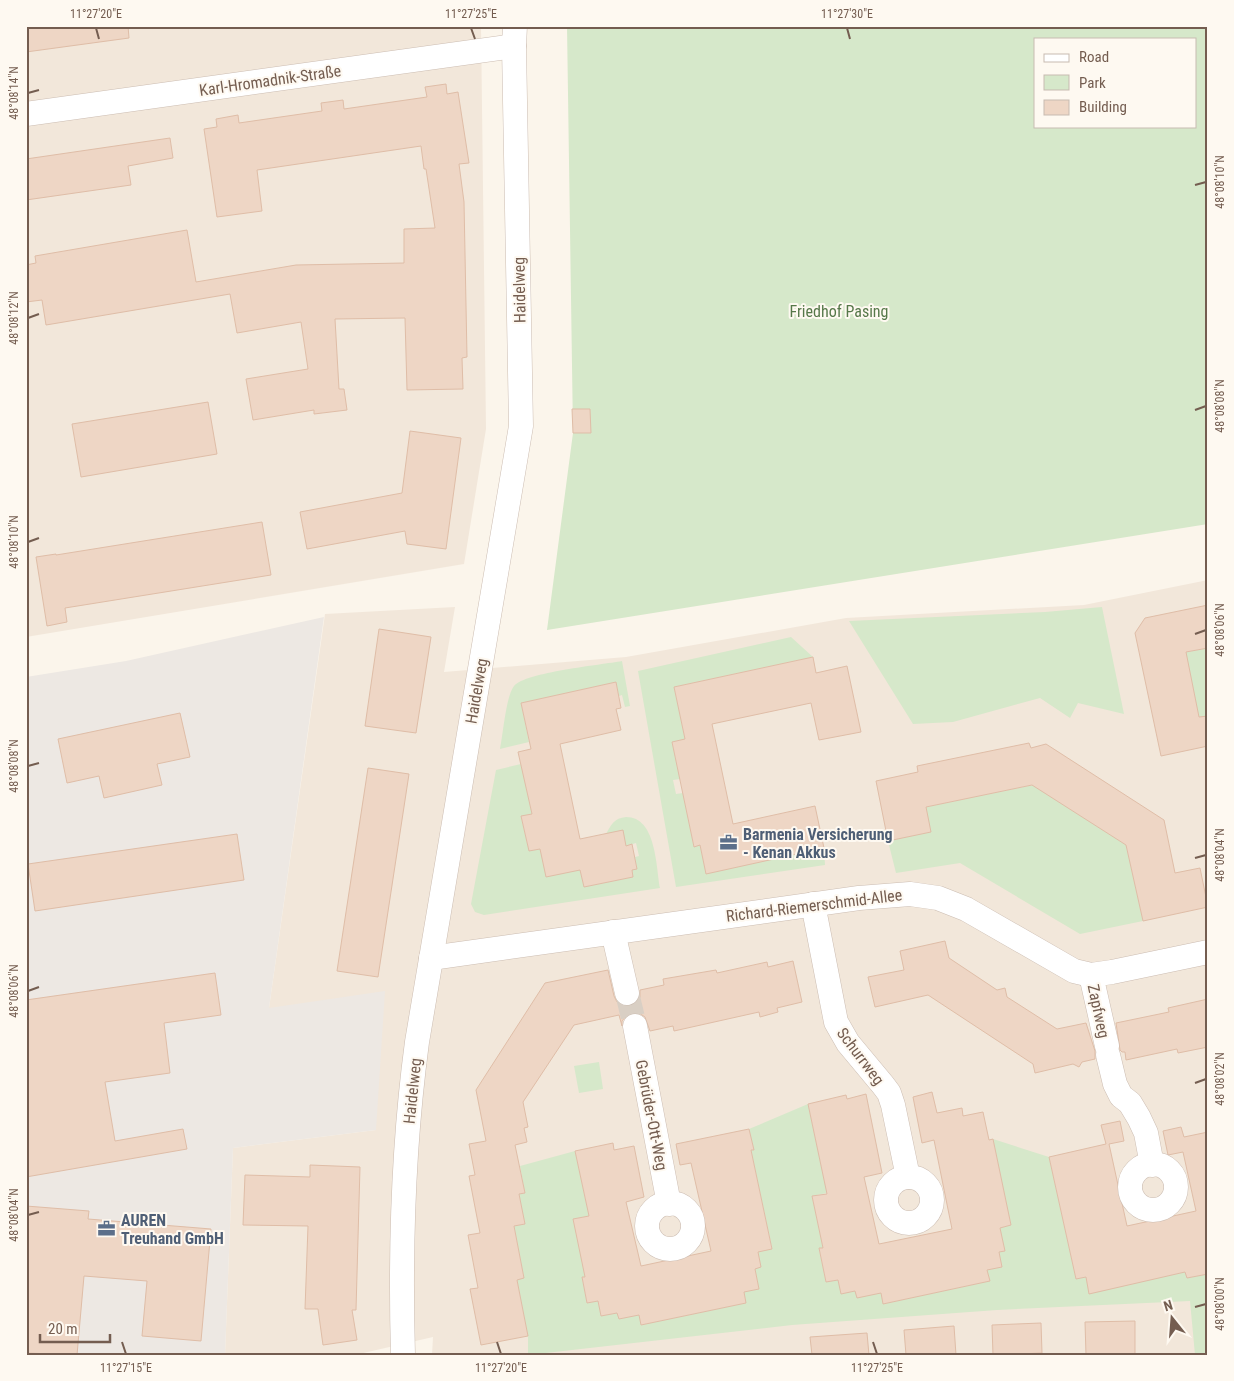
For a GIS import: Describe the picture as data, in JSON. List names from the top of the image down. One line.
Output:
{"streets":{"street":["Karl-Hromadnik-Straße","Haidelweg","Richard-Riemerschmid-Allee","Zapfweg","Schurrweg","Gebrüder-Ott-Weg"]},"crossings":[["Karl-Hromadnik-Straße","Haidelweg"],["Haidelweg","Richard-Riemerschmid-Allee"],["Richard-Riemerschmid-Allee","Zapfweg"],["Richard-Riemerschmid-Allee","Schurrweg"]],"parks":["Friedhof Pasing"],"places":{"office":["Barmenia Versicherung - Kenan Akkus","AUREN Treuhand GmbH"]},"legend":["Road","Park","Building"],"scale_bar":"20 m","north":"top","coordinates":["11°27'20\"E","11°27'25\"E","11°27'30\"E","48°08'14\"N","48°08'10\"N","48°08'12\"N","48°08'08\"N","48°08'06\"N","48°08'04\"N","48°08'02\"N","48°08'00\"N","11°27'15\"E"]}
